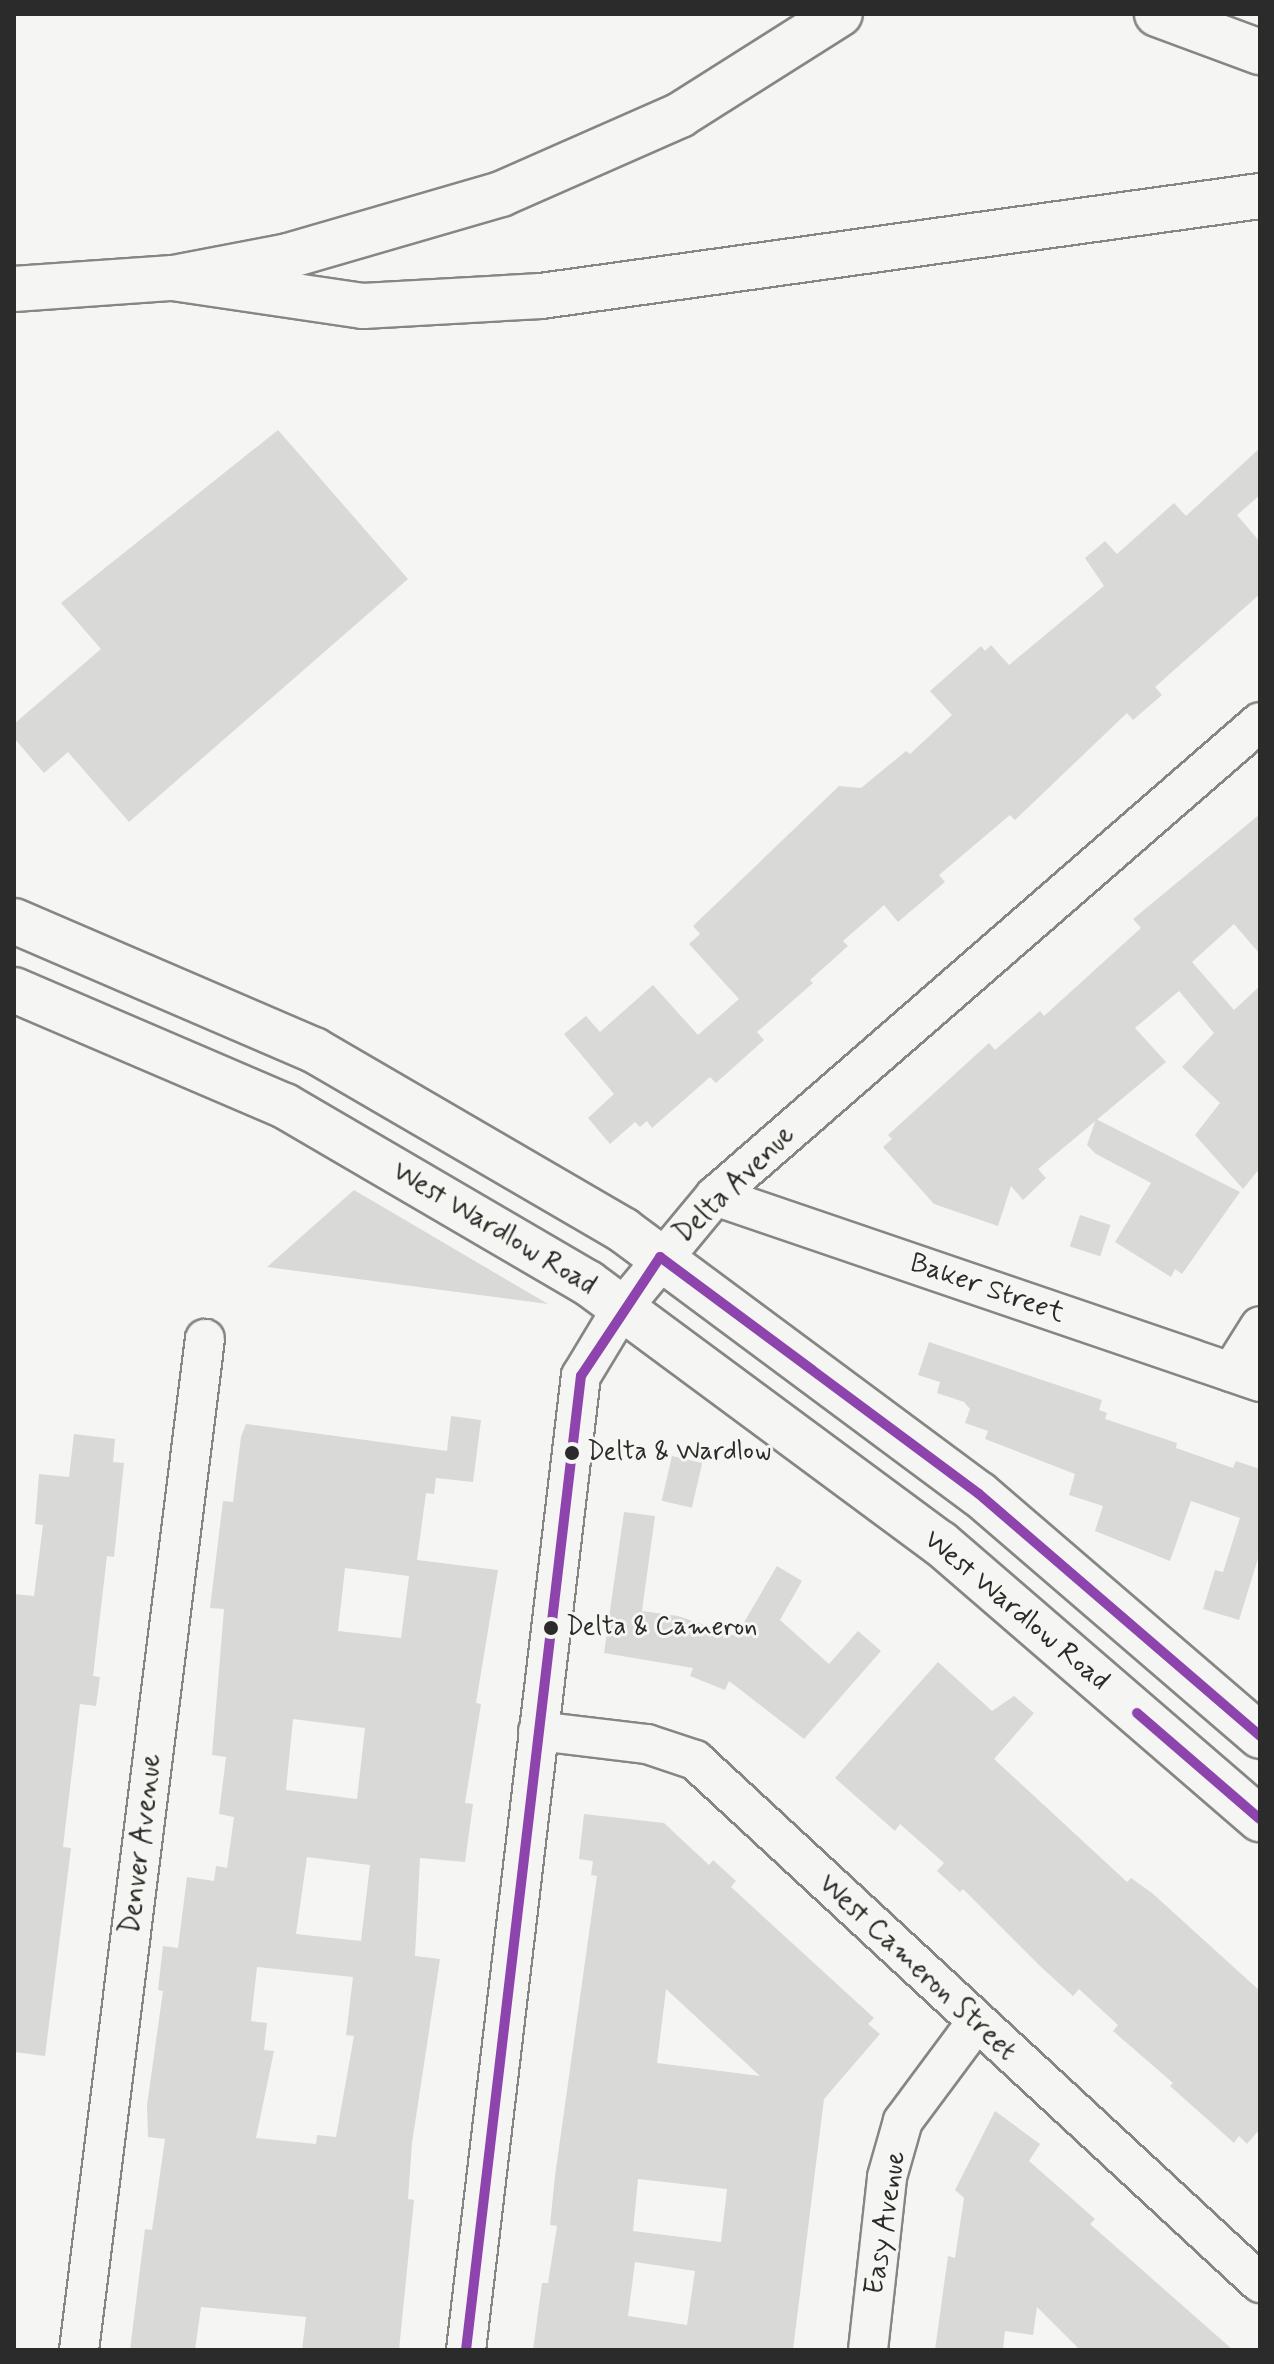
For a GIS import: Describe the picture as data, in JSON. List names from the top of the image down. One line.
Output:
{"streets":{"main road":["West Wardlow Road"],"street":["Delta Avenue","Baker Street","Denver Avenue","West Cameron Street","Easy Avenue"]},"crossings":[["Delta Avenue","West Wardlow Road"],["Delta Avenue","Baker Street"],["Delta Avenue","West Cameron Street"],["West Cameron Street","Easy Avenue"]],"places":["Delta & Wardlow","Delta & Cameron"]}
